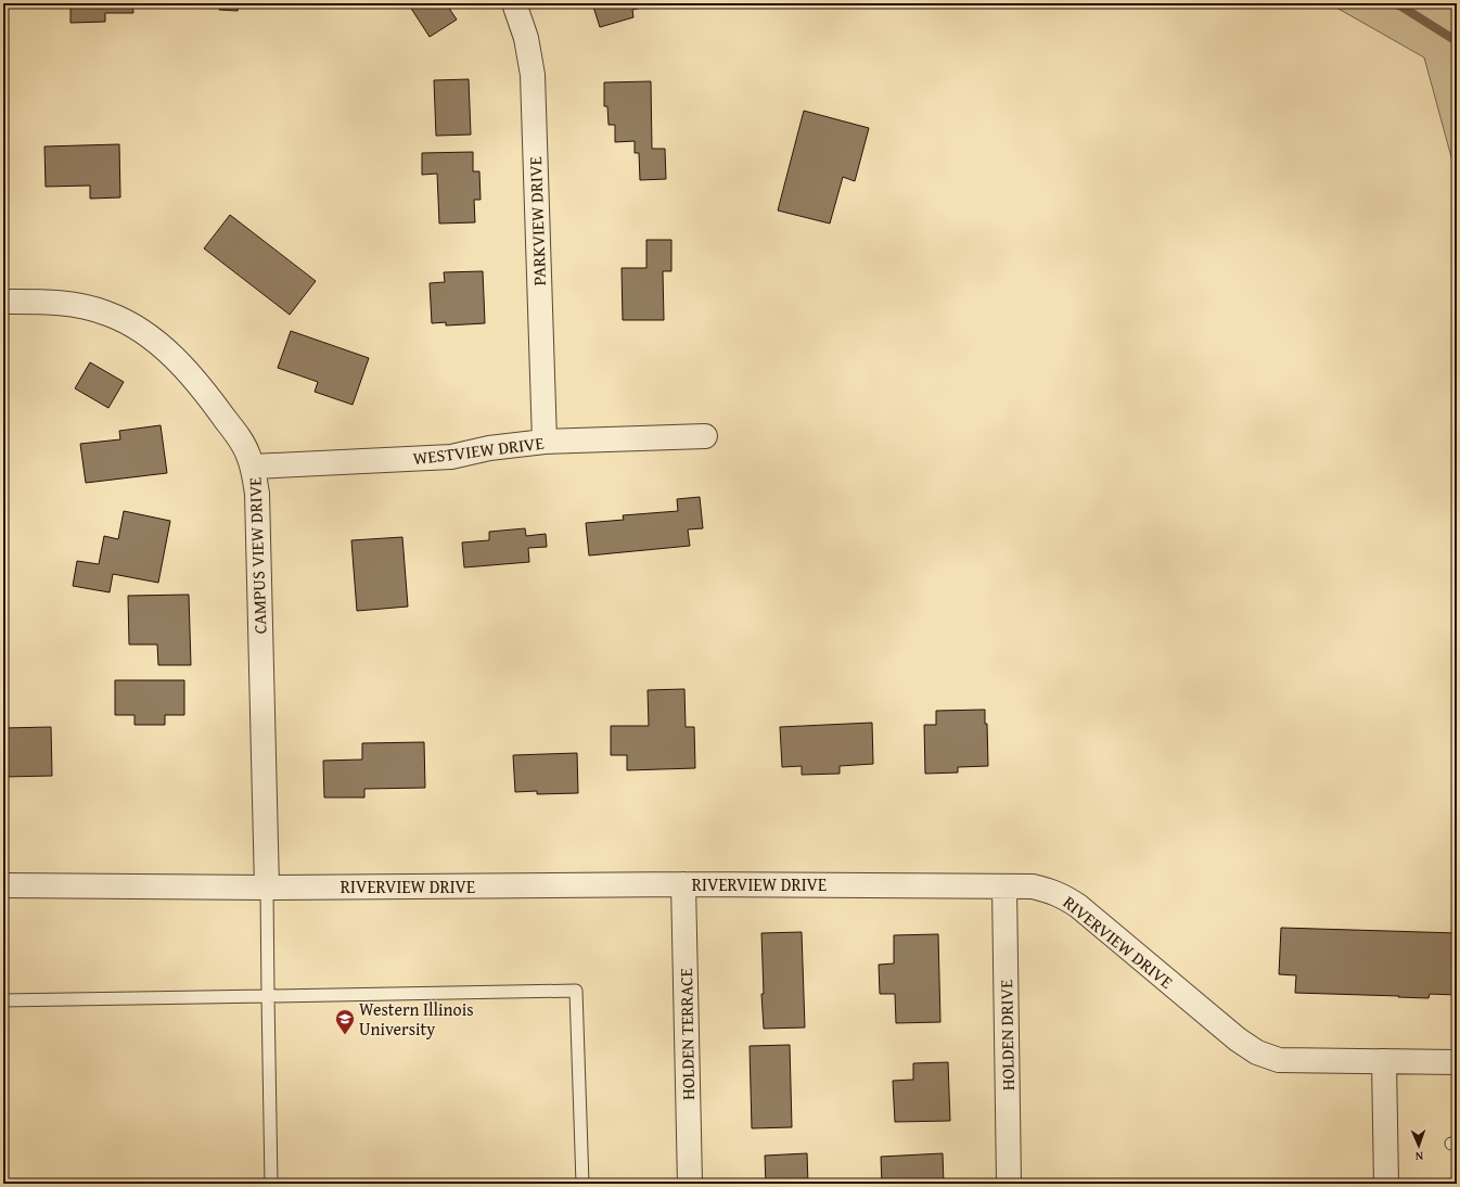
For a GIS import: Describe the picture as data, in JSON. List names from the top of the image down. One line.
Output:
{"streets":{"street":["PARKVIEW DRIVE","WESTVIEW DRIVE","CAMPUS VIEW DRIVE","RIVERVIEW DRIVE","HOLDEN TERRACE","HOLDEN DRIVE"]},"crossings":[["PARKVIEW DRIVE","WESTVIEW DRIVE"],["WESTVIEW DRIVE","CAMPUS VIEW DRIVE"],["CAMPUS VIEW DRIVE","RIVERVIEW DRIVE"],["RIVERVIEW DRIVE","HOLDEN TERRACE"],["RIVERVIEW DRIVE","HOLDEN DRIVE"]],"places":{"school or university":["Western Illinois University"]},"north":"bottom"}
